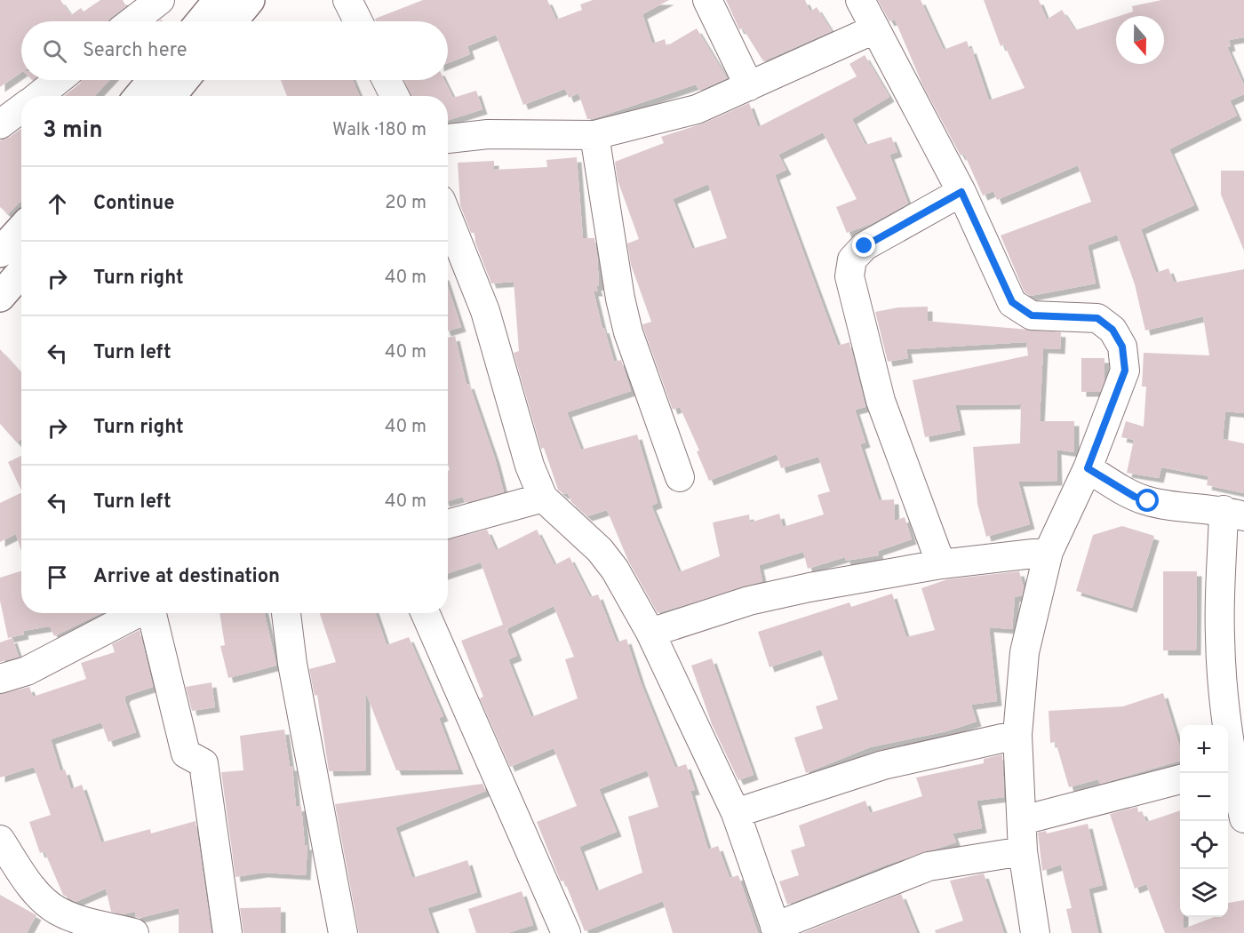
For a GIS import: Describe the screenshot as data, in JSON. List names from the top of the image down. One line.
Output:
{"north":"bottom","page":{"search":"Search here","heading":["3 min","Walk · 180 m"],"list":[["Continue","20 m"],["Turn right","40 m"],["Turn left","40 m"],["Turn right","40 m"],["Turn left","40 m"],"Arrive at destination"],"map_buttons":["+","−"]}}
